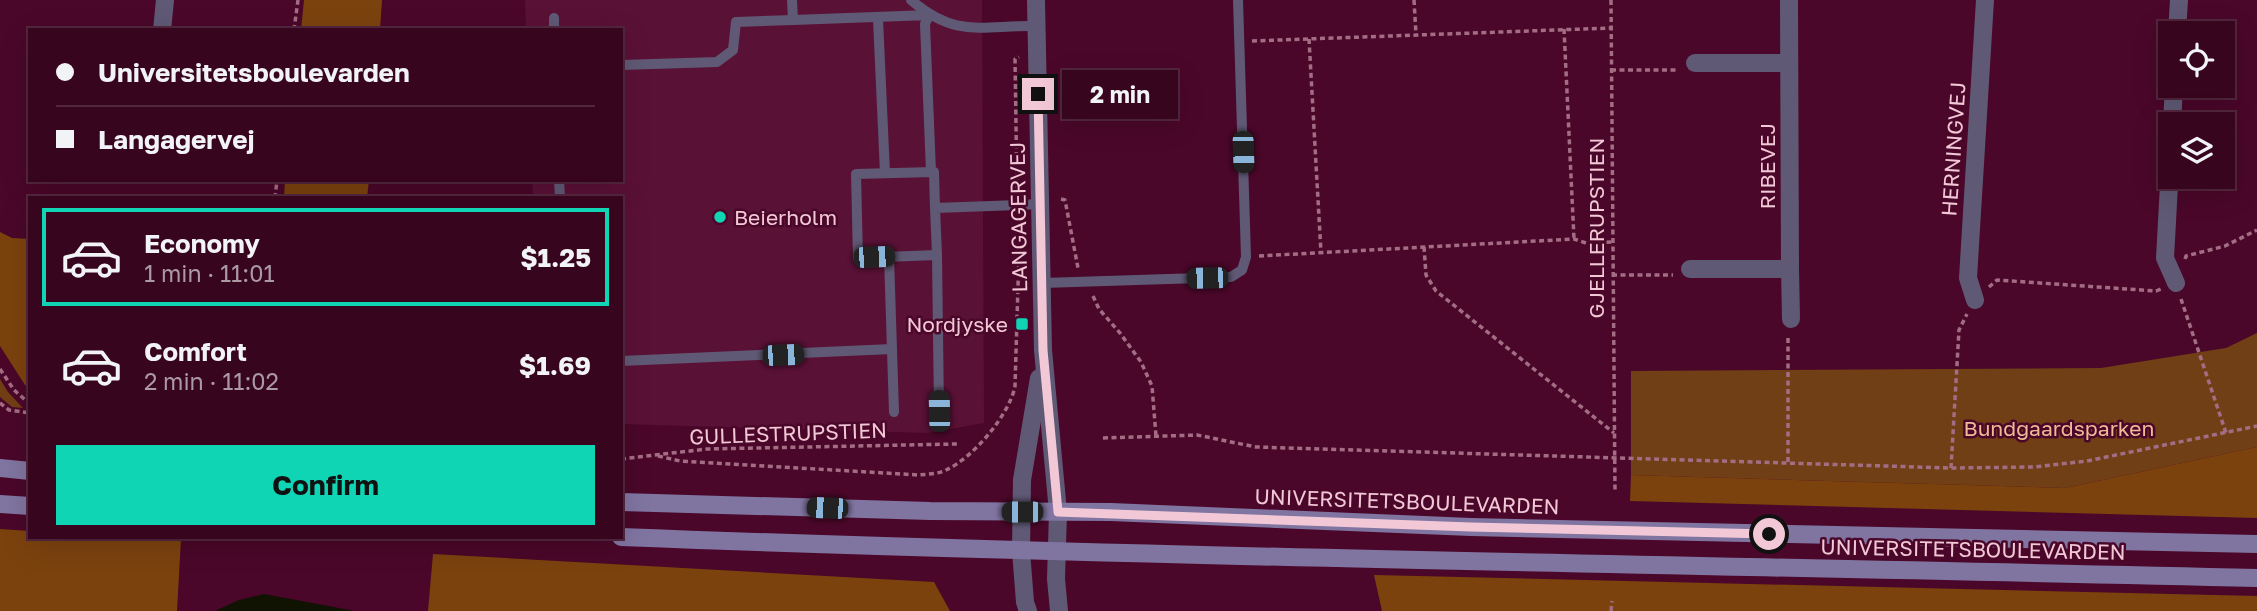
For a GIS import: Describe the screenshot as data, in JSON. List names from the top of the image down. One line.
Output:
{"streets":{"main road":["UNIVERSITETSBOULEVARDEN"],"street":["HERNINGVEJ","RIBEVEJ","LANGAGERVEJ"],"path":["GJELLERUPSTIEN","GULLESTRUPSTIEN"]},"crossings":[["LANGAGERVEJ","UNIVERSITETSBOULEVARDEN"]],"parks":["Bundgaardsparken"],"places":{"other":["Beierholm"],"transit":["Nordjyske"]},"page":{"banner":["Universitetsboulevarden","Langagervej"],"bubble":"2 min","list":[{"name":"Economy","note":"1 min · 11:01","value":"$1.25"},{"name":"Comfort","note":"2 min · 11:02","value":"$1.69"}],"buttons":"Confirm"}}
